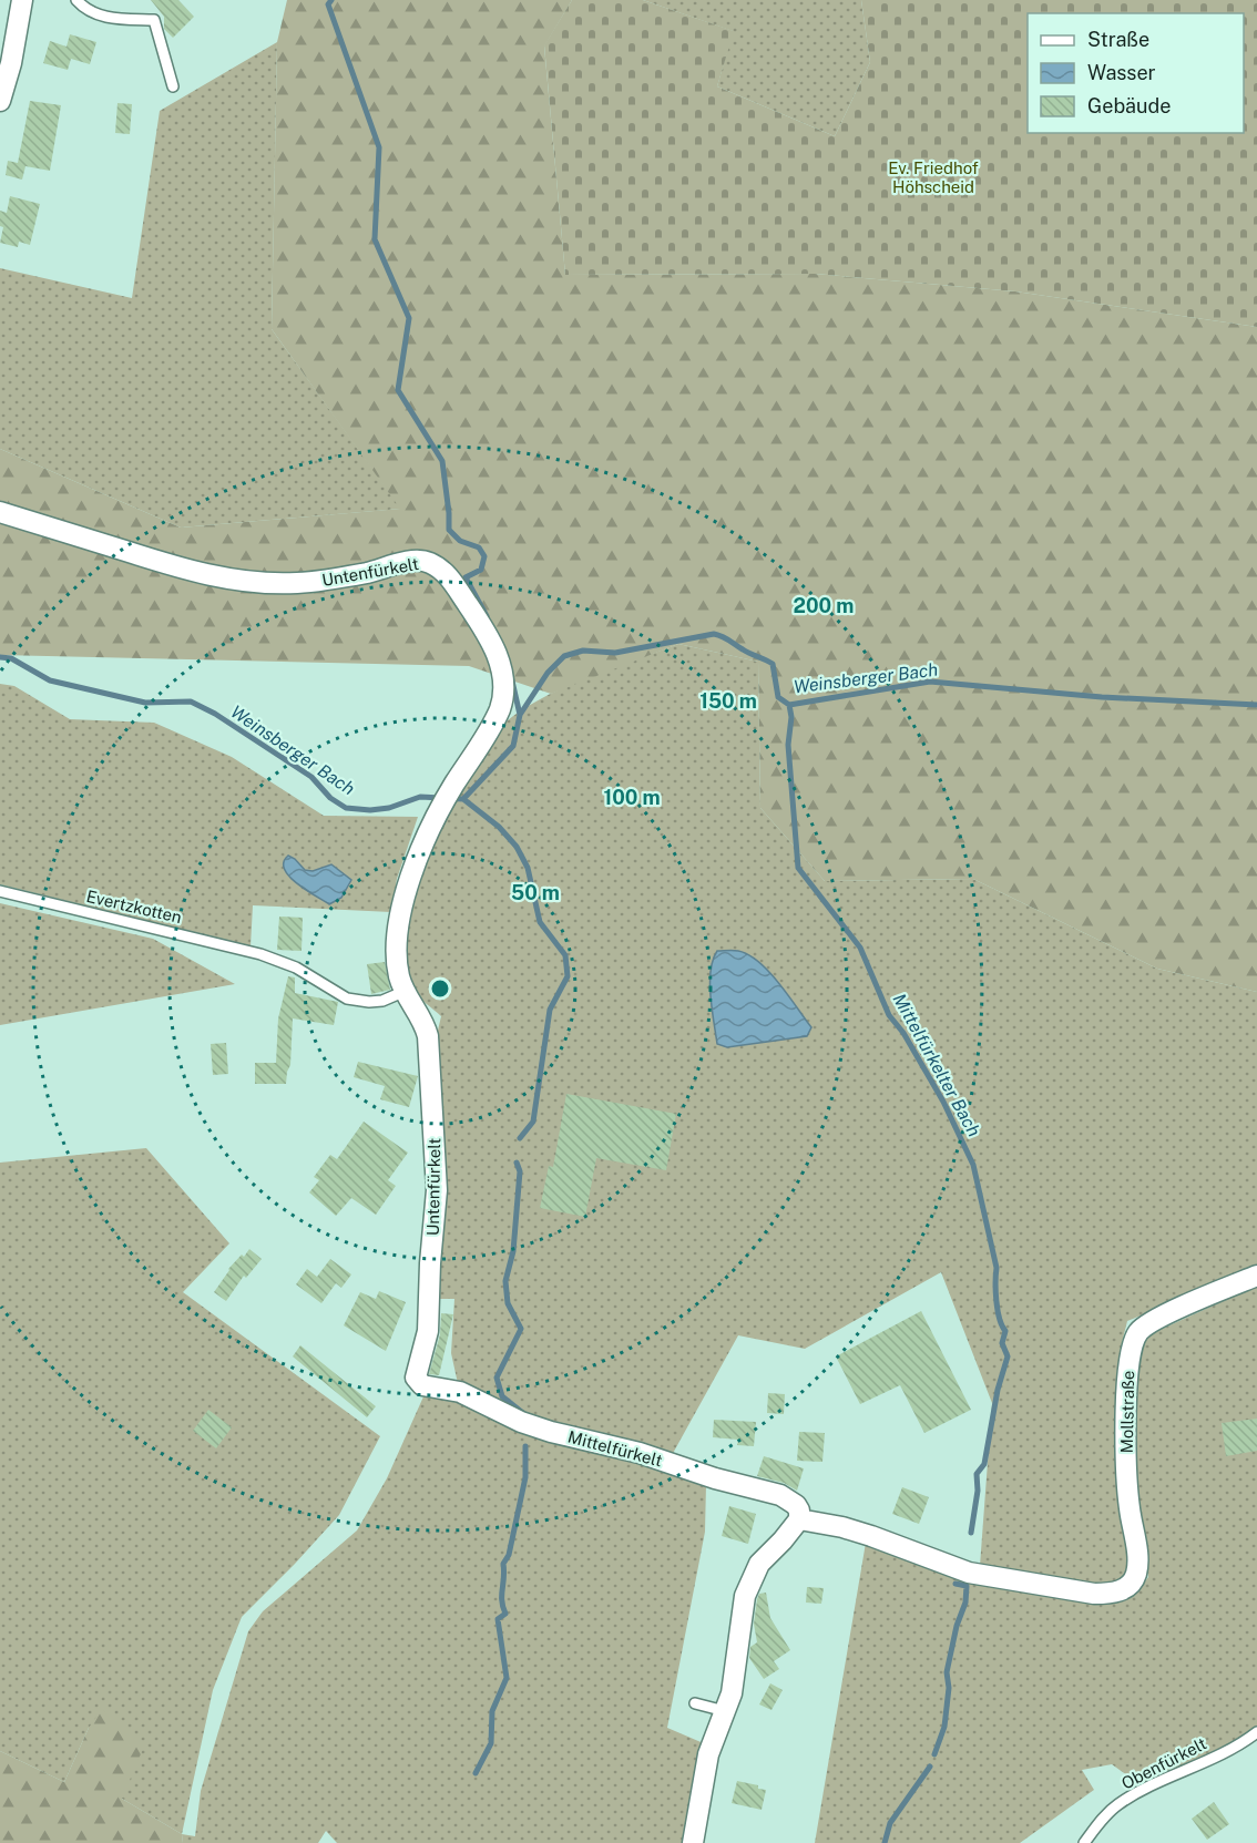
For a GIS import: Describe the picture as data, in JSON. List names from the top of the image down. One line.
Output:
{"streets":{"street":["Untenfürkelt","Mollstraße","Mittelfürkelt"],"lane":["Evertzkotten","Obenfürkelt"]},"crossings":[["Untenfürkelt","Evertzkotten"],["Untenfürkelt","Mittelfürkelt"],["Mollstraße","Mittelfürkelt"]],"water":["Weinsberger Bach","Mittelfürkelter Bach"],"parks":["Ev. Friedhof Höhscheid"],"legend":["Straße","Wasser","Gebäude"],"rings":["200 m","150 m","100 m","50 m"]}
